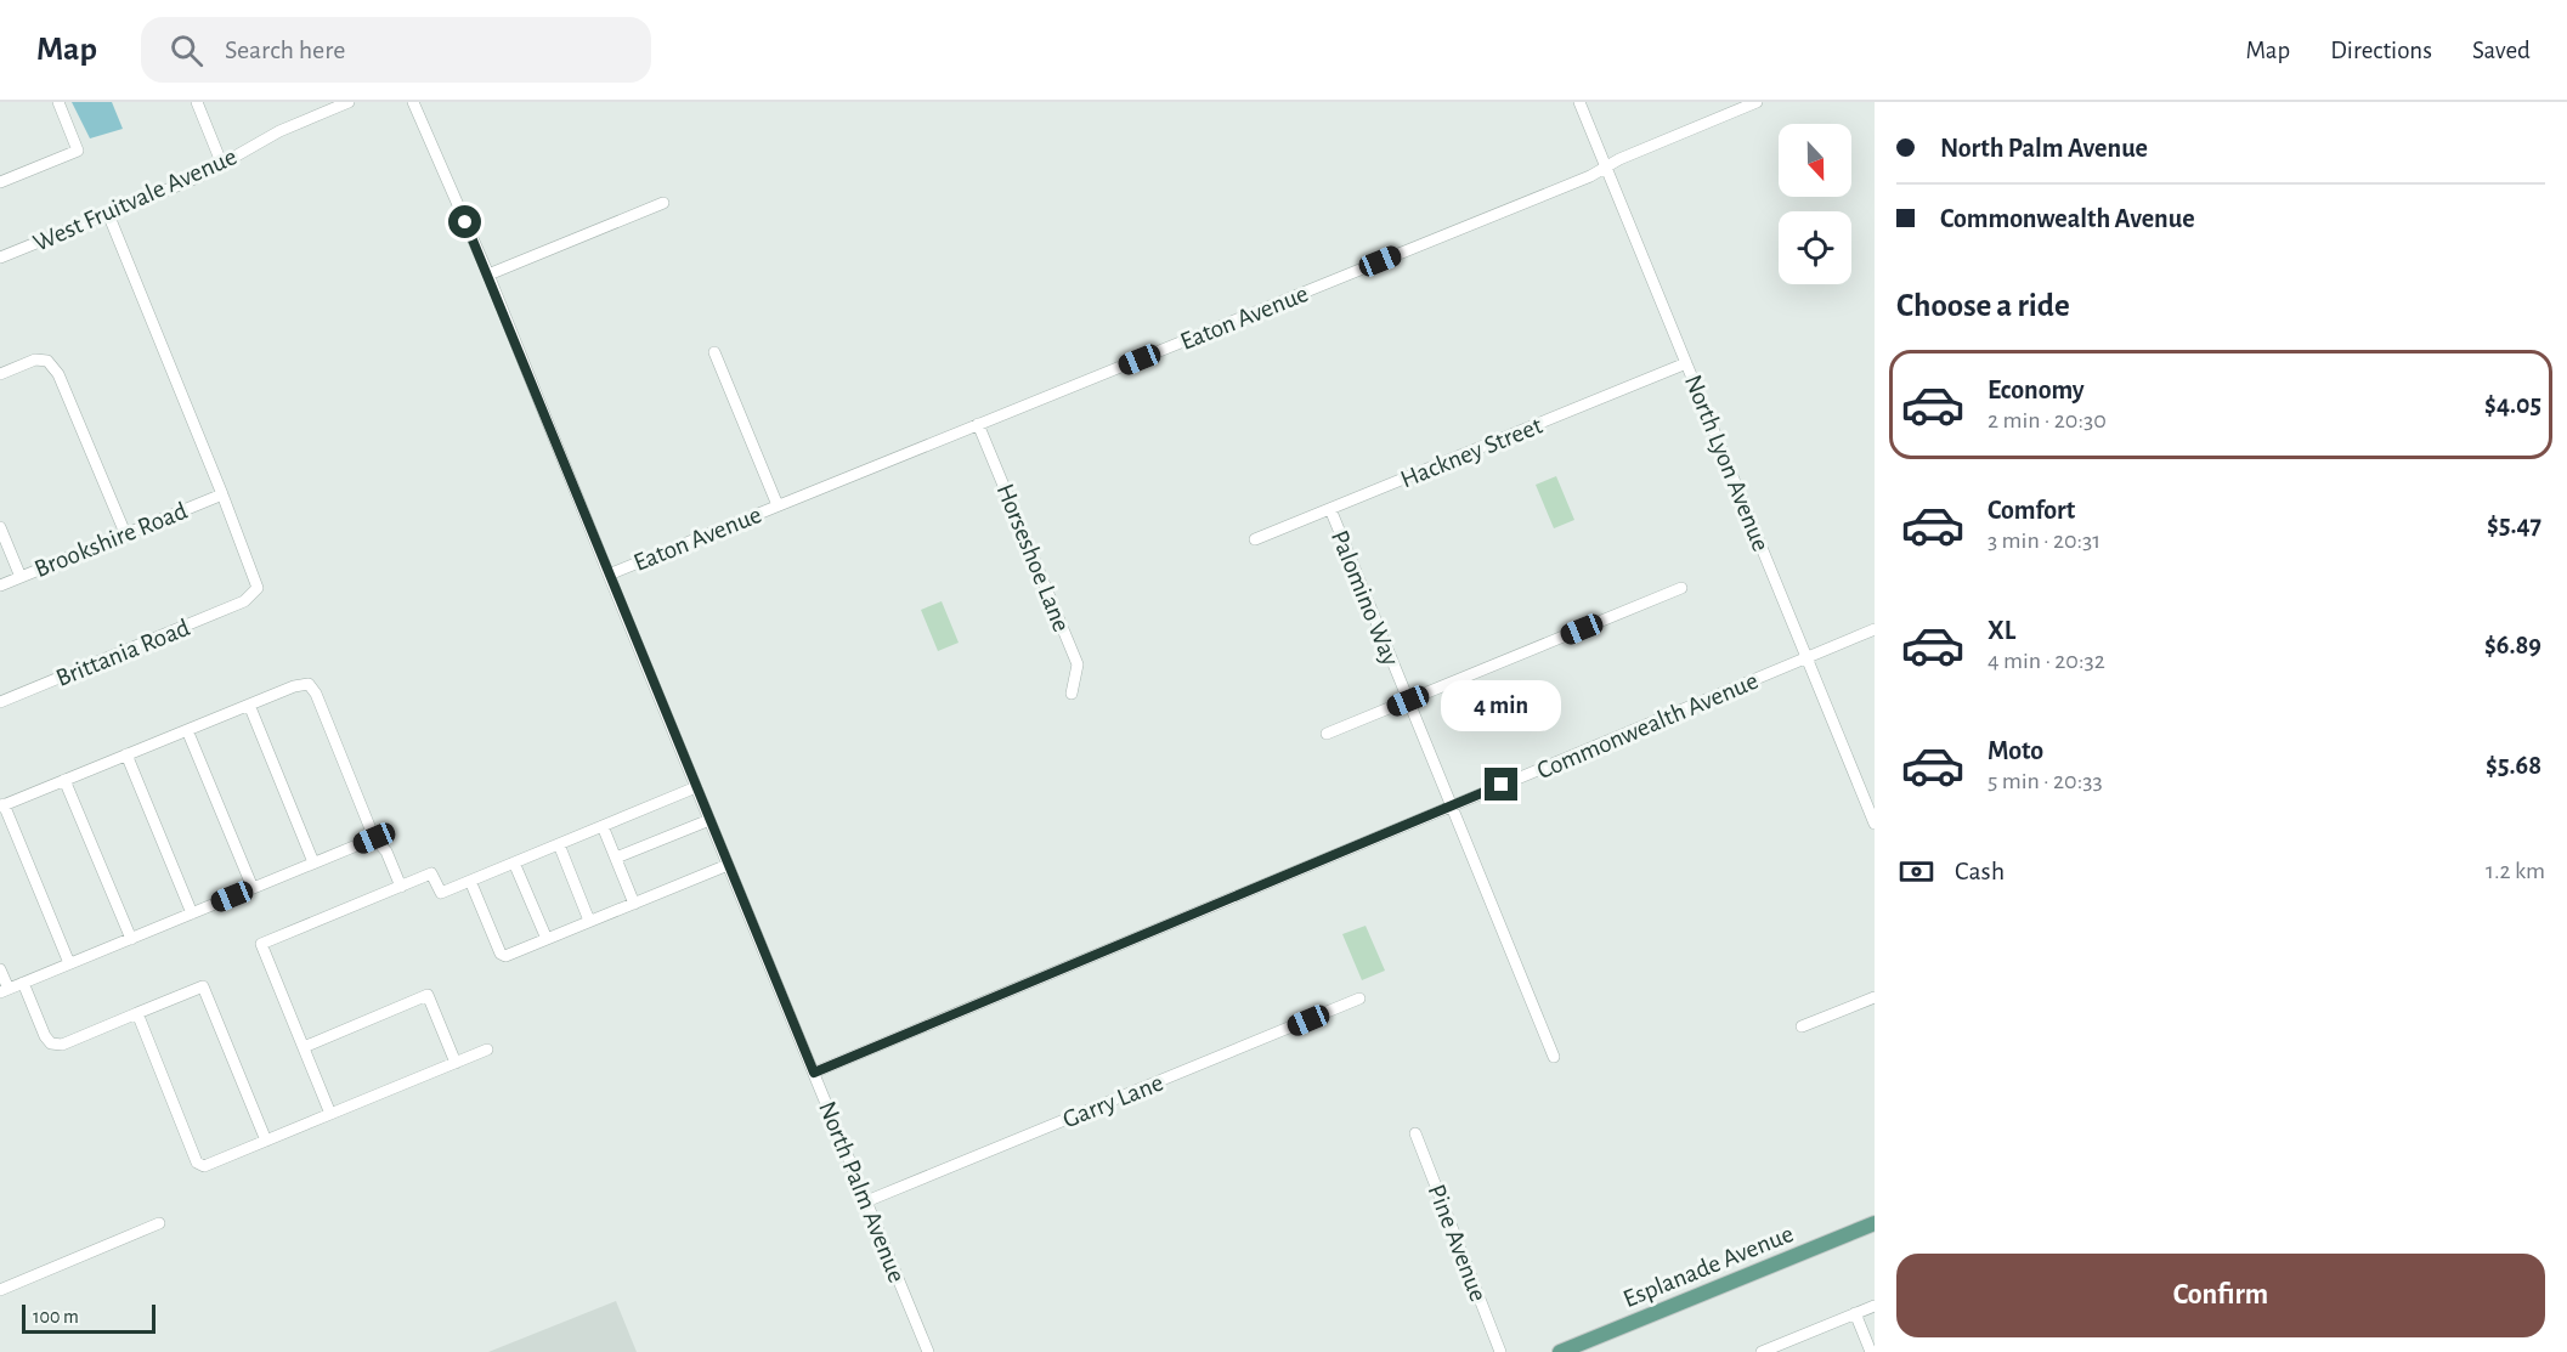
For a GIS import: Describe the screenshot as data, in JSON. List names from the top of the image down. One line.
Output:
{"streets":{"main road":["Esplanade Avenue"],"street":["West Fruitvale Avenue","Eaton Avenue","Hackney Street","North Lyon Avenue","Brookshire Road","Horseshoe Lane","Palomino Way","Brittania Road","Commonwealth Avenue","Garry Lane","North Palm Avenue","Pine Avenue"]},"crossings":[["Eaton Avenue","North Lyon Avenue"],["Eaton Avenue","Horseshoe Lane"],["Eaton Avenue","North Palm Avenue"],["Hackney Street","North Lyon Avenue"],["Hackney Street","Palomino Way"],["North Lyon Avenue","Commonwealth Avenue"],["Brookshire Road","Brittania Road"],["Palomino Way","Commonwealth Avenue"],["Commonwealth Avenue","North Palm Avenue"],["Garry Lane","North Palm Avenue"]],"scale_bar":"100 m","north":"bottom","page":{"header":"Map","search":"Search here","nav":["Map","Directions","Saved"],"banner":["North Palm Avenue","Commonwealth Avenue"],"heading":"Choose a ride","list":[{"name":"Economy","note":"2 min · 20:30","value":"$4.05"},{"name":"Comfort","note":"3 min · 20:31","value":"$5.47"},{"name":"XL","note":"4 min · 20:32","value":"$6.89"},{"name":"Moto","note":"5 min · 20:33","value":"$5.68"}],"bubble":"4 min","pay":["Cash","1.2 km"],"buttons":"Confirm","scale":"100 m"}}
